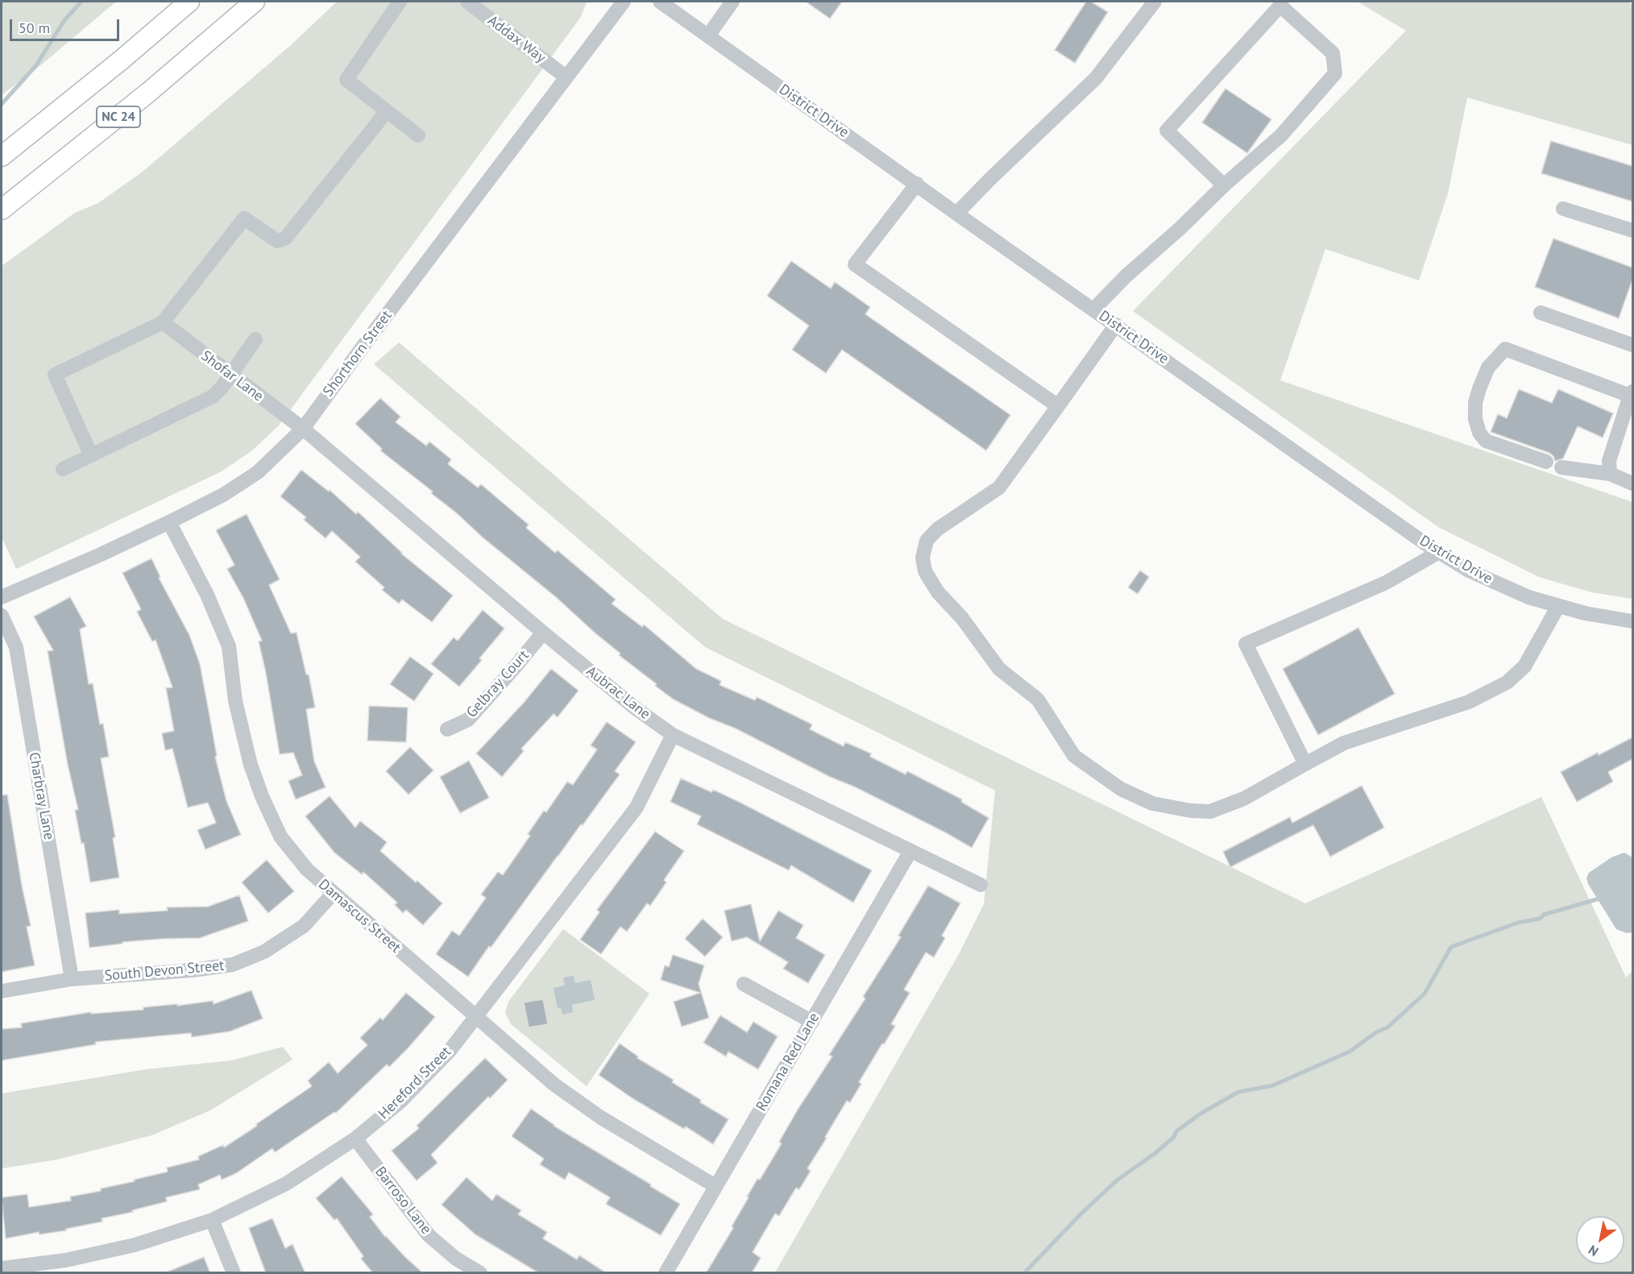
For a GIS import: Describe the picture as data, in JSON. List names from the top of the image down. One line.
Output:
{"streets":{"main road":["NC 24"],"street":["Addax Way","District Drive","Shorthorn Street","Shofar Lane","Gelbray Court","Aubrac Lane","Charbray Lane","Damascus Street","South Devon Street","Romana Red Lane","Hereford Street","Barroso Lane"]},"crossings":[["Addax Way","Shorthorn Street"],["Shorthorn Street","Shofar Lane"],["Shorthorn Street","Aubrac Lane"],["Shorthorn Street","Damascus Street"],["Shofar Lane","Aubrac Lane"],["Gelbray Court","Aubrac Lane"],["Aubrac Lane","Romana Red Lane"],["Aubrac Lane","Hereford Street"],["Charbray Lane","South Devon Street"],["Damascus Street","South Devon Street"],["Damascus Street","Romana Red Lane"],["Damascus Street","Hereford Street"],["Hereford Street","Barroso Lane"]],"scale_bar":"50 m","north":"bottom left"}
